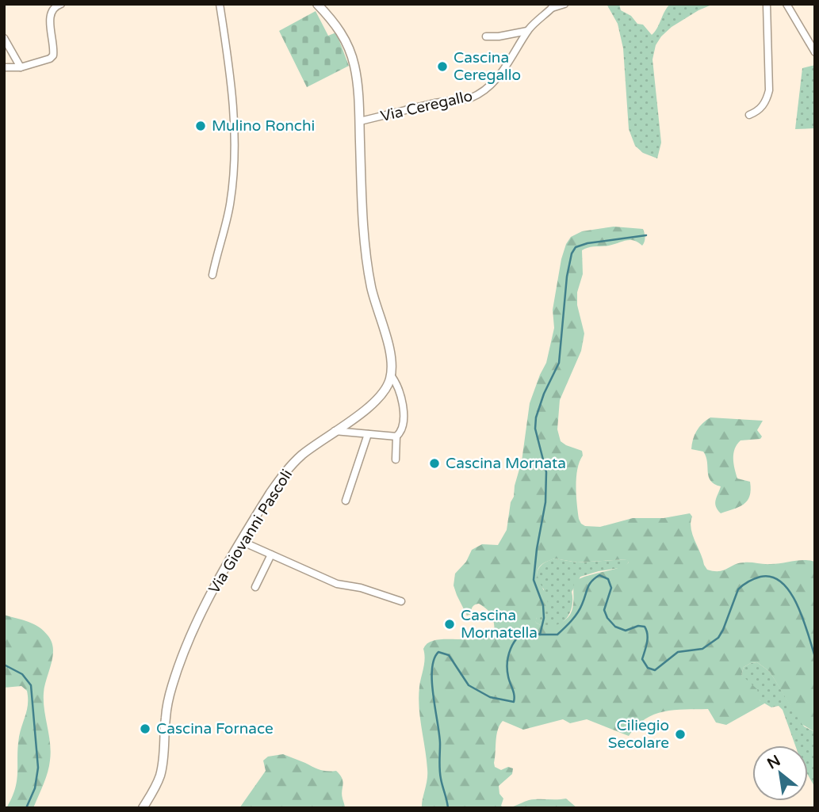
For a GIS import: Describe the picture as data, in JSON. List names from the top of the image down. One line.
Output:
{"streets":{"street":["Via Ceregallo","Via Giovanni Pascoli"]},"places":["Cascina Ceregallo","Mulino Ronchi","Cascina Mornata","Cascina Mornatella","Cascina Fornace","Ciliegio Secolare"],"north":"top left"}
